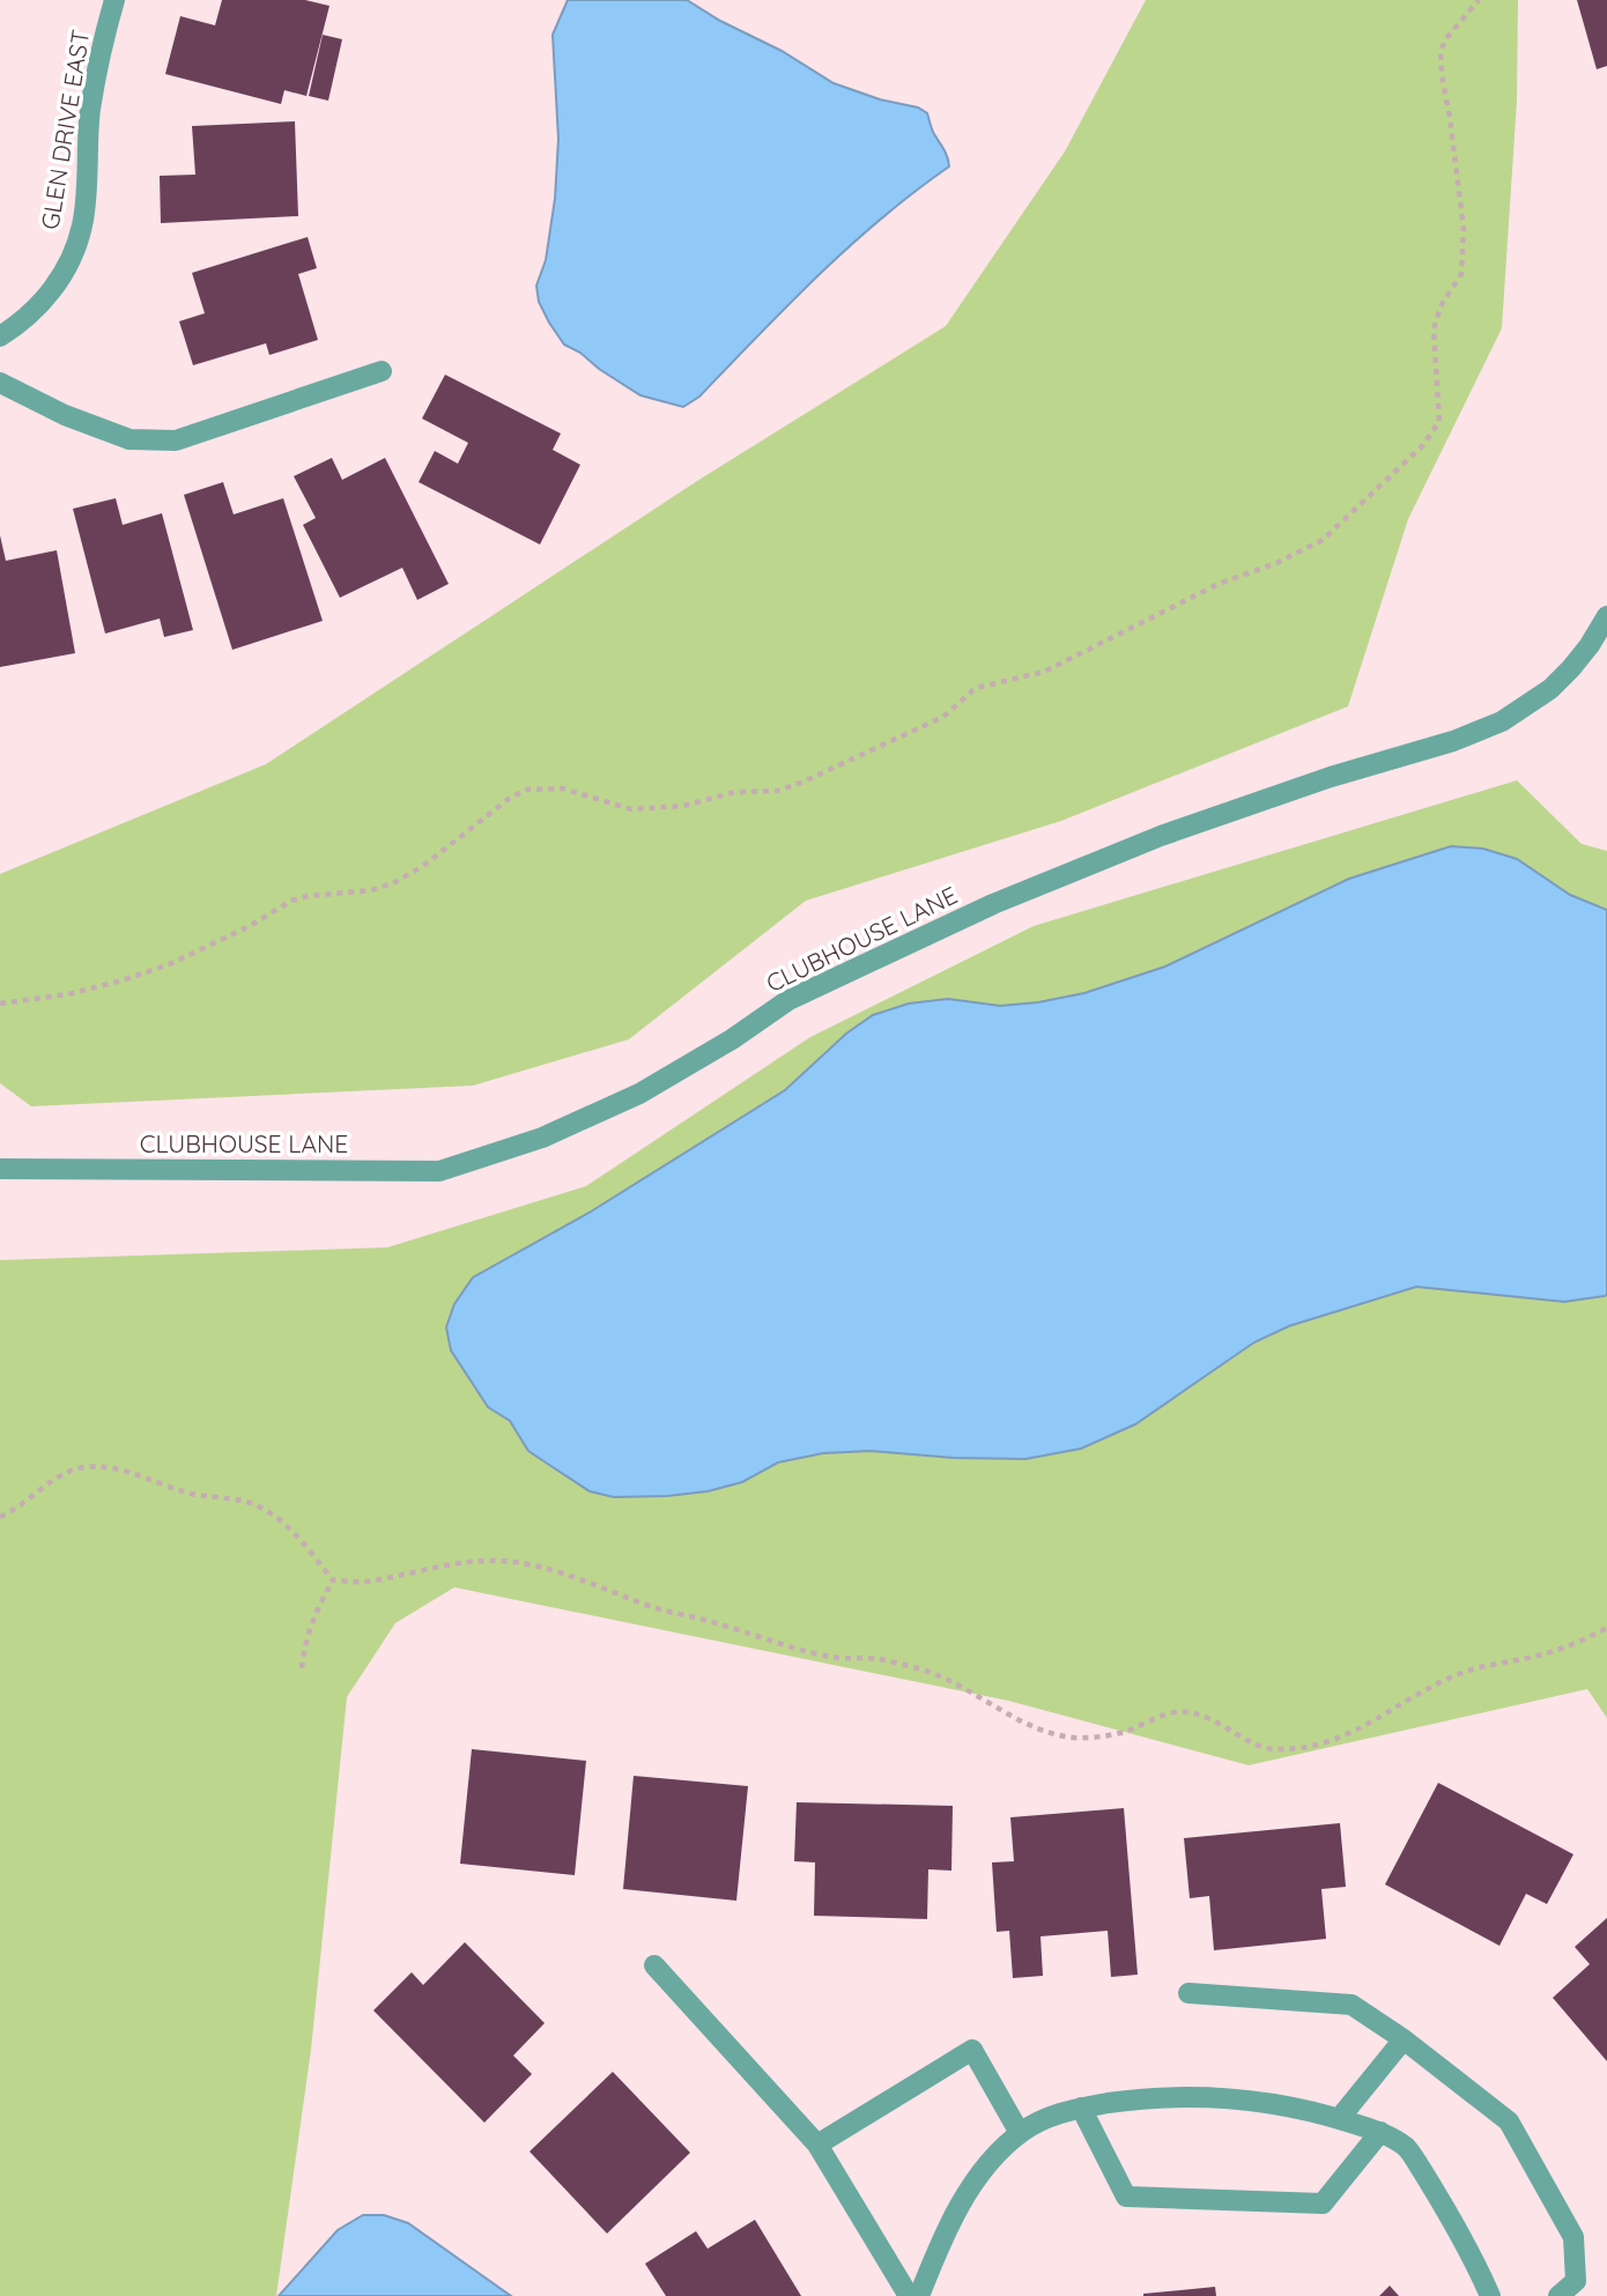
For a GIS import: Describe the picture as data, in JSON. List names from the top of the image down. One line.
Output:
{"streets":{"street":["GLEN DRIVE EAST","CLUBHOUSE LANE"]}}
